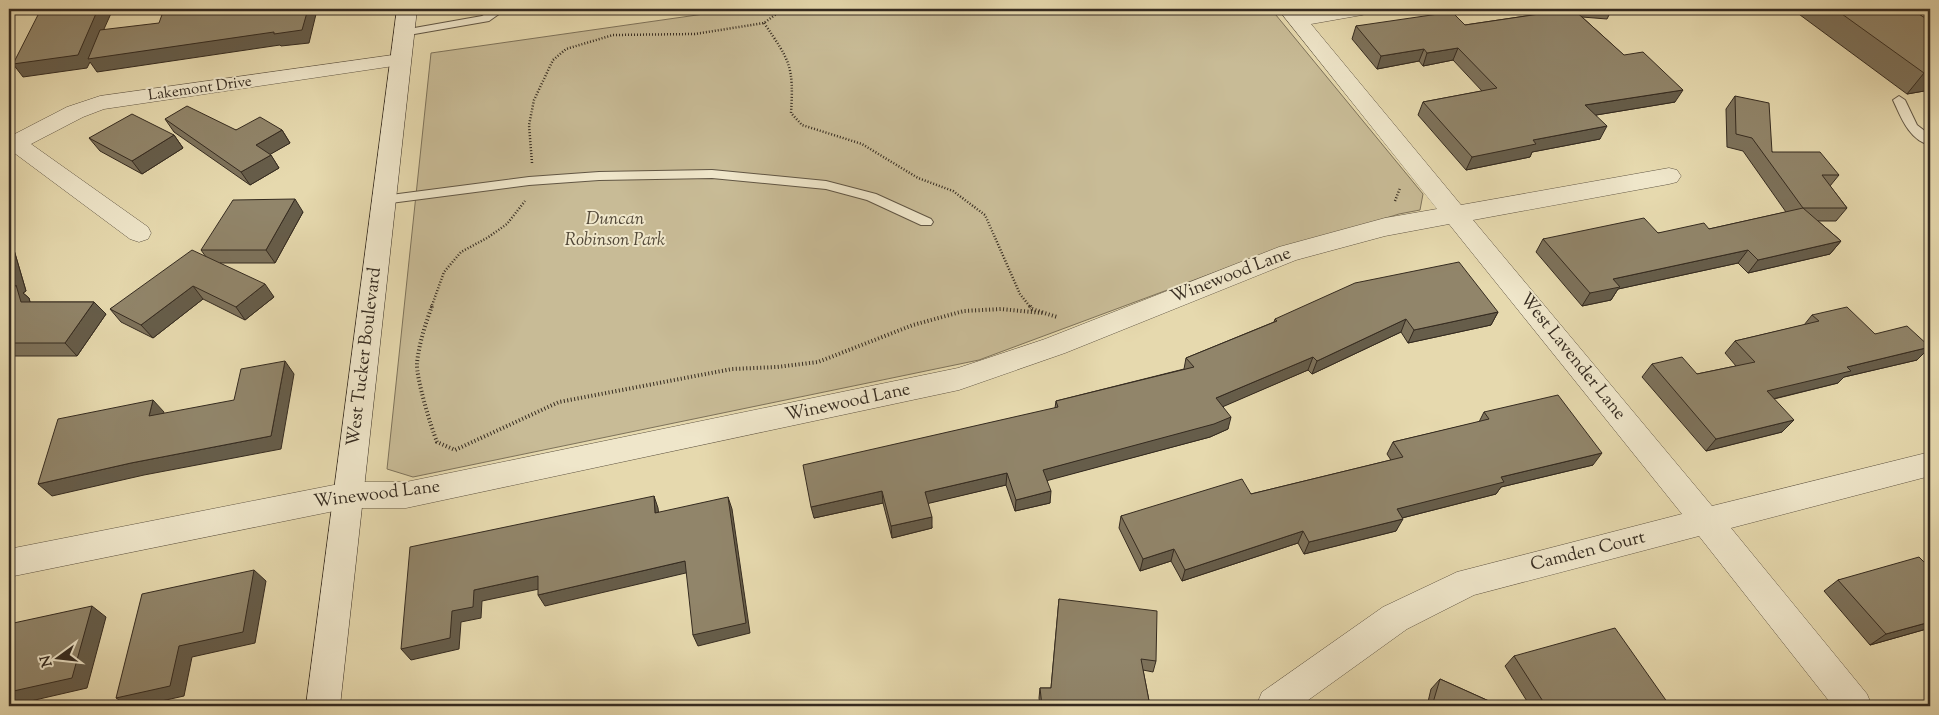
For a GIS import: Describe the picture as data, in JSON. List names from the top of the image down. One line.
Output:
{"streets":{"street":["Lakemont Drive","Winewood Lane","West Tucker Boulevard","West Lavender Lane","Camden Court"]},"crossings":[["Lakemont Drive","West Tucker Boulevard"],["Winewood Lane","West Tucker Boulevard"],["Winewood Lane","West Lavender Lane"],["West Lavender Lane","Camden Court"]],"parks":["Duncan Robinson Park"],"north":"left"}
